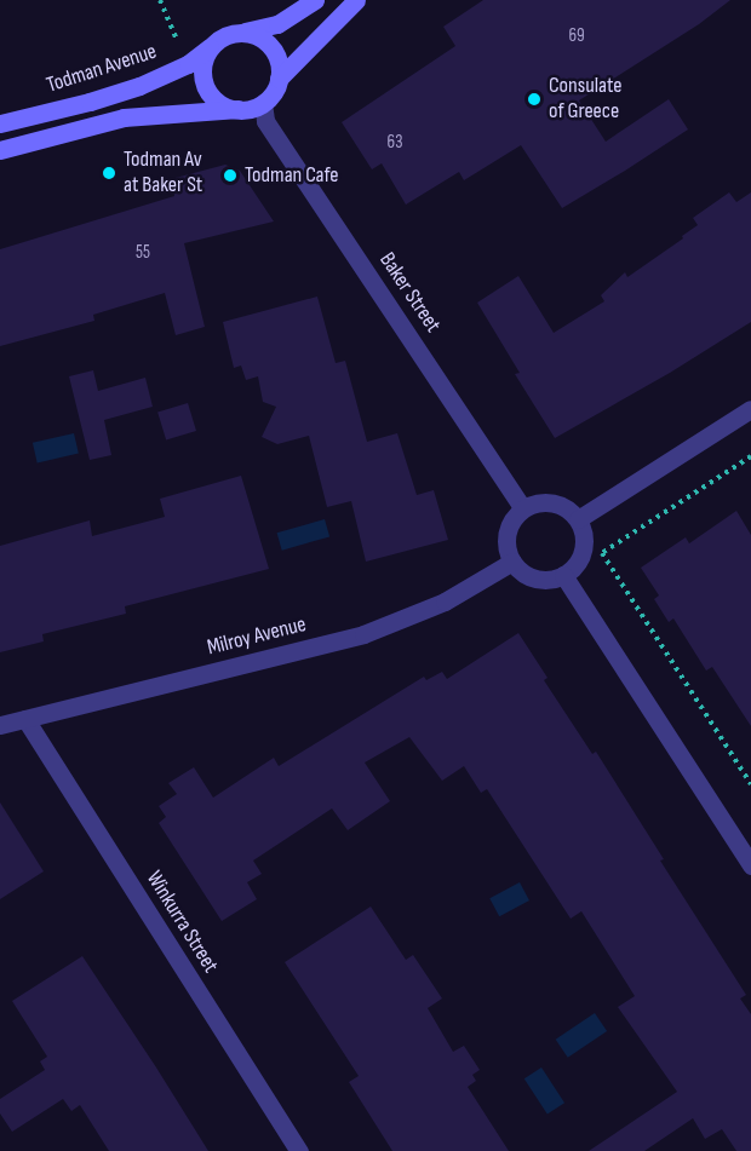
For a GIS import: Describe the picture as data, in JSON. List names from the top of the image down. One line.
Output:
{"streets":{"main road":["Todman Avenue"],"street":["Baker Street","Milroy Avenue","Winkurra Street"]},"crossings":[["Todman Avenue","Baker Street"],["Baker Street","Milroy Avenue"],["Milroy Avenue","Winkurra Street"]],"places":["Consulate of Greece","Todman Av at Baker St","Todman Cafe"],"house_numbers":["69","63","55"]}
